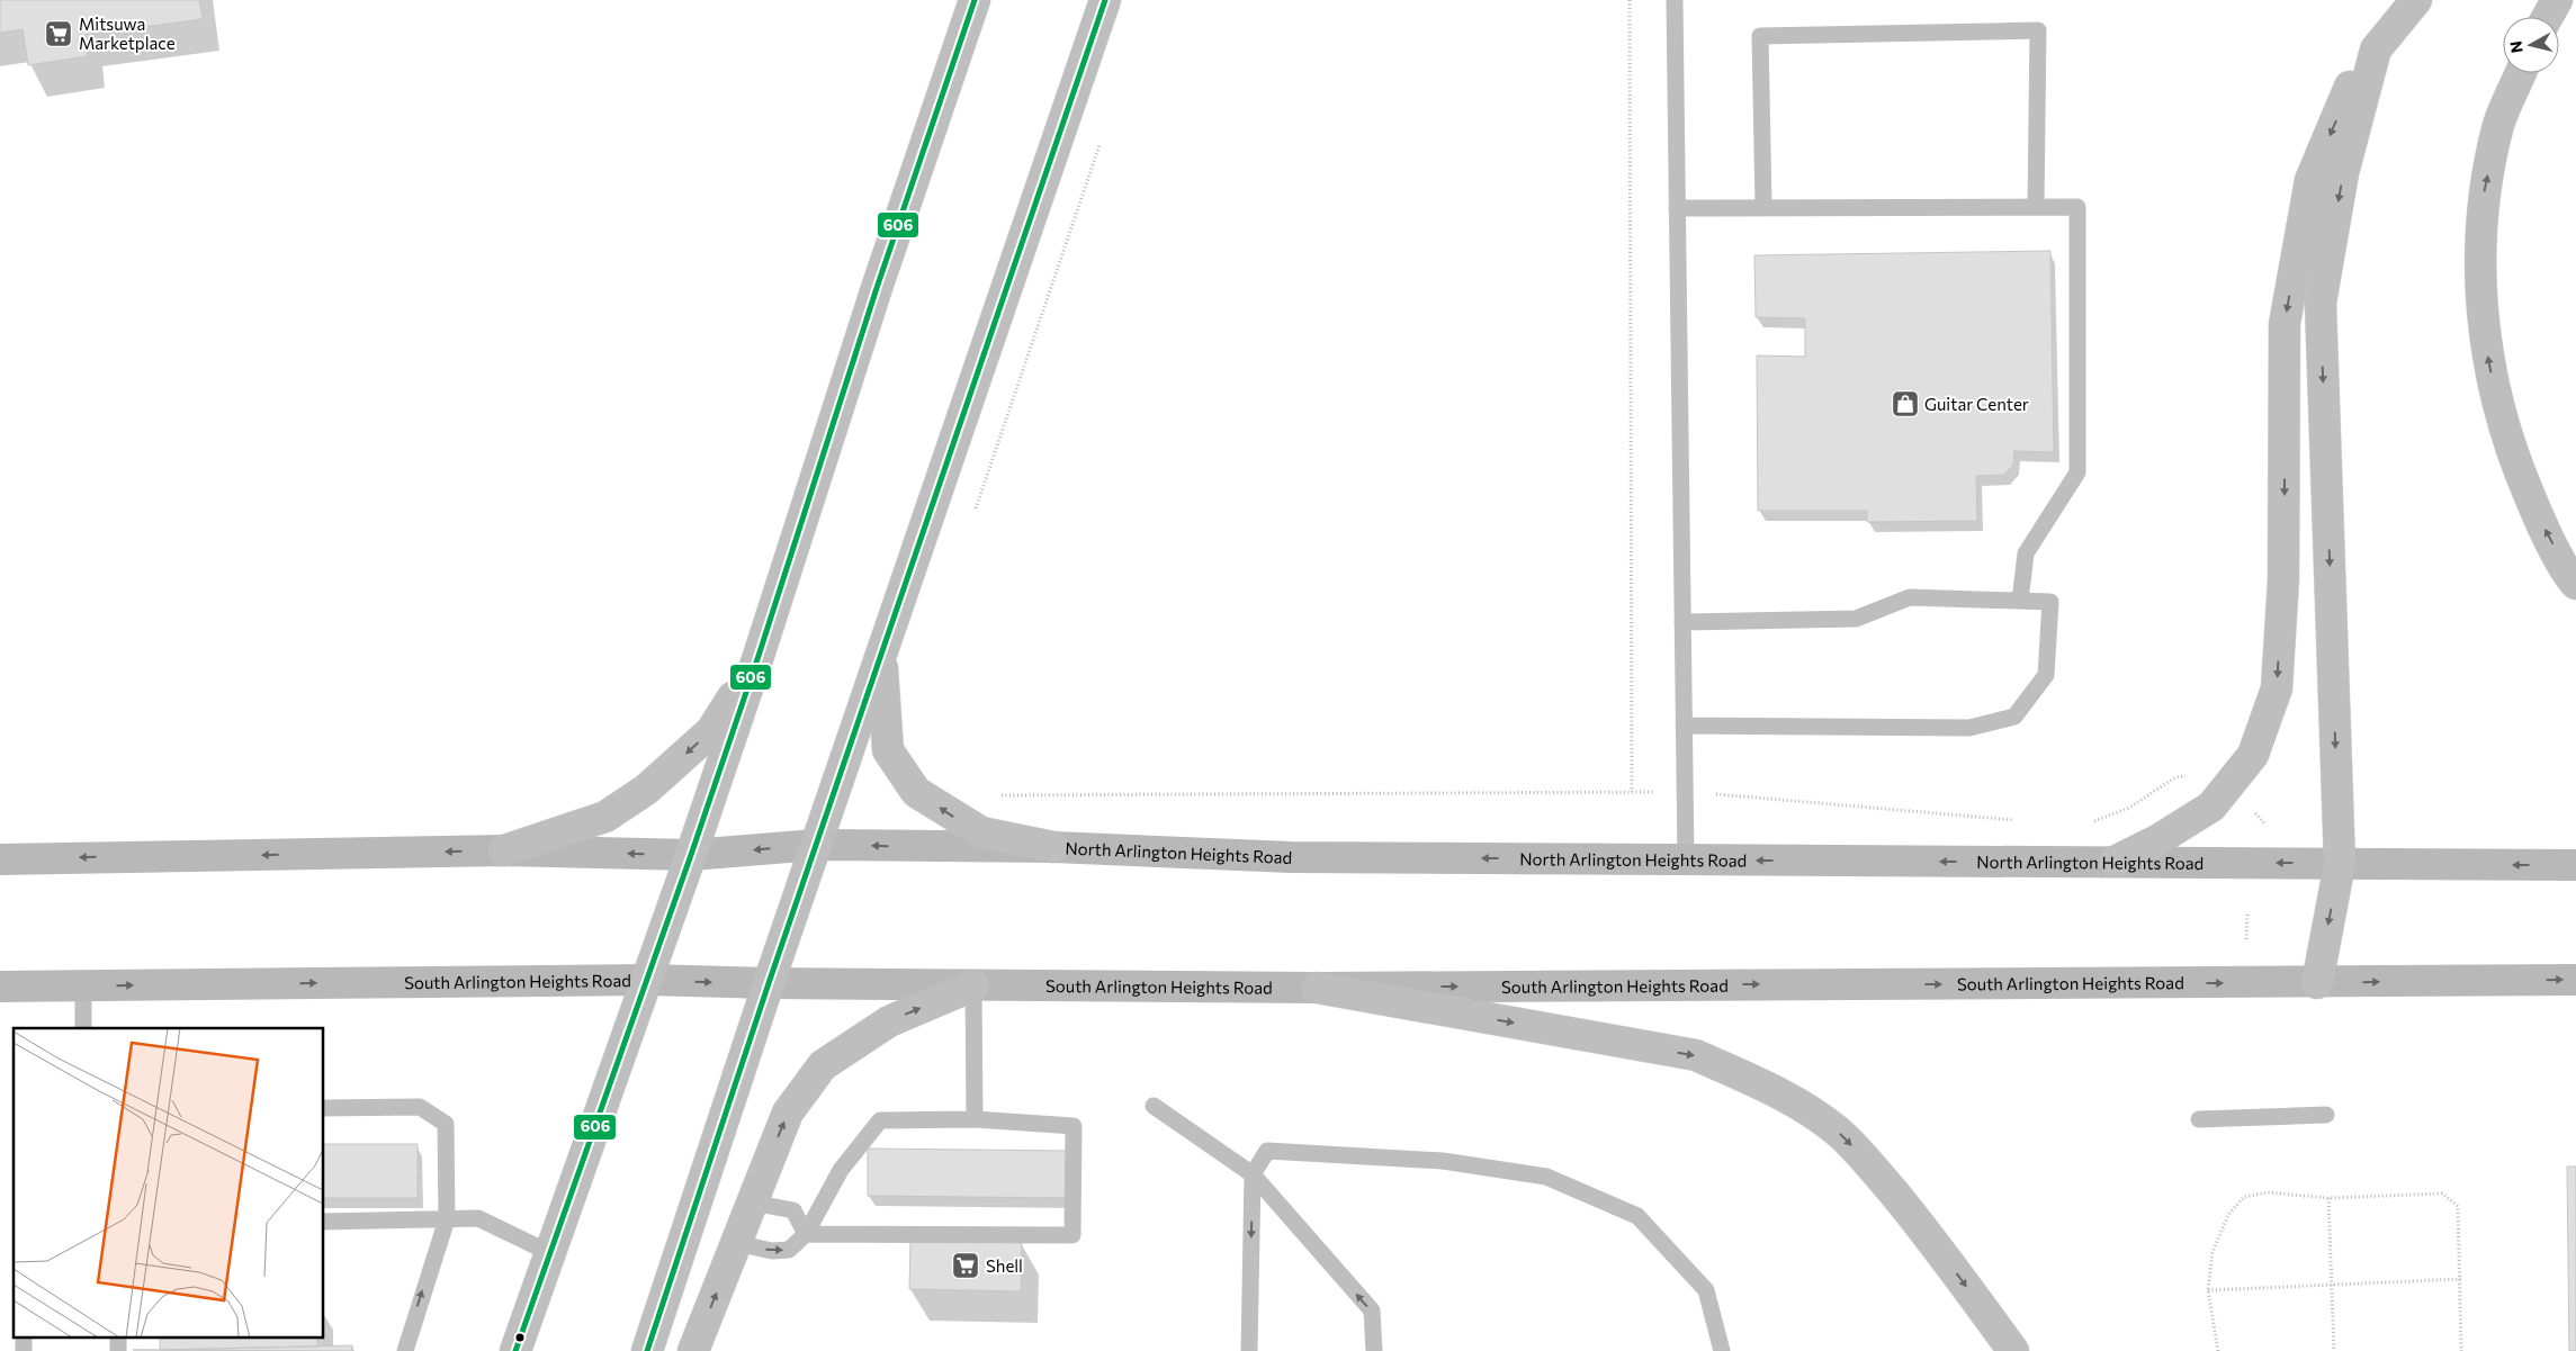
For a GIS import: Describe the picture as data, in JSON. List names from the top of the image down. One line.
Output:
{"streets":{"main road":["North Arlington Heights Road","South Arlington Heights Road"]},"one_way":["North Arlington Heights Road"],"places":{"supermarket":["Mitsuwa Marketplace","Shell"],"shop":["Guitar Center"]},"lines":["transit line 606"],"north":"left"}
